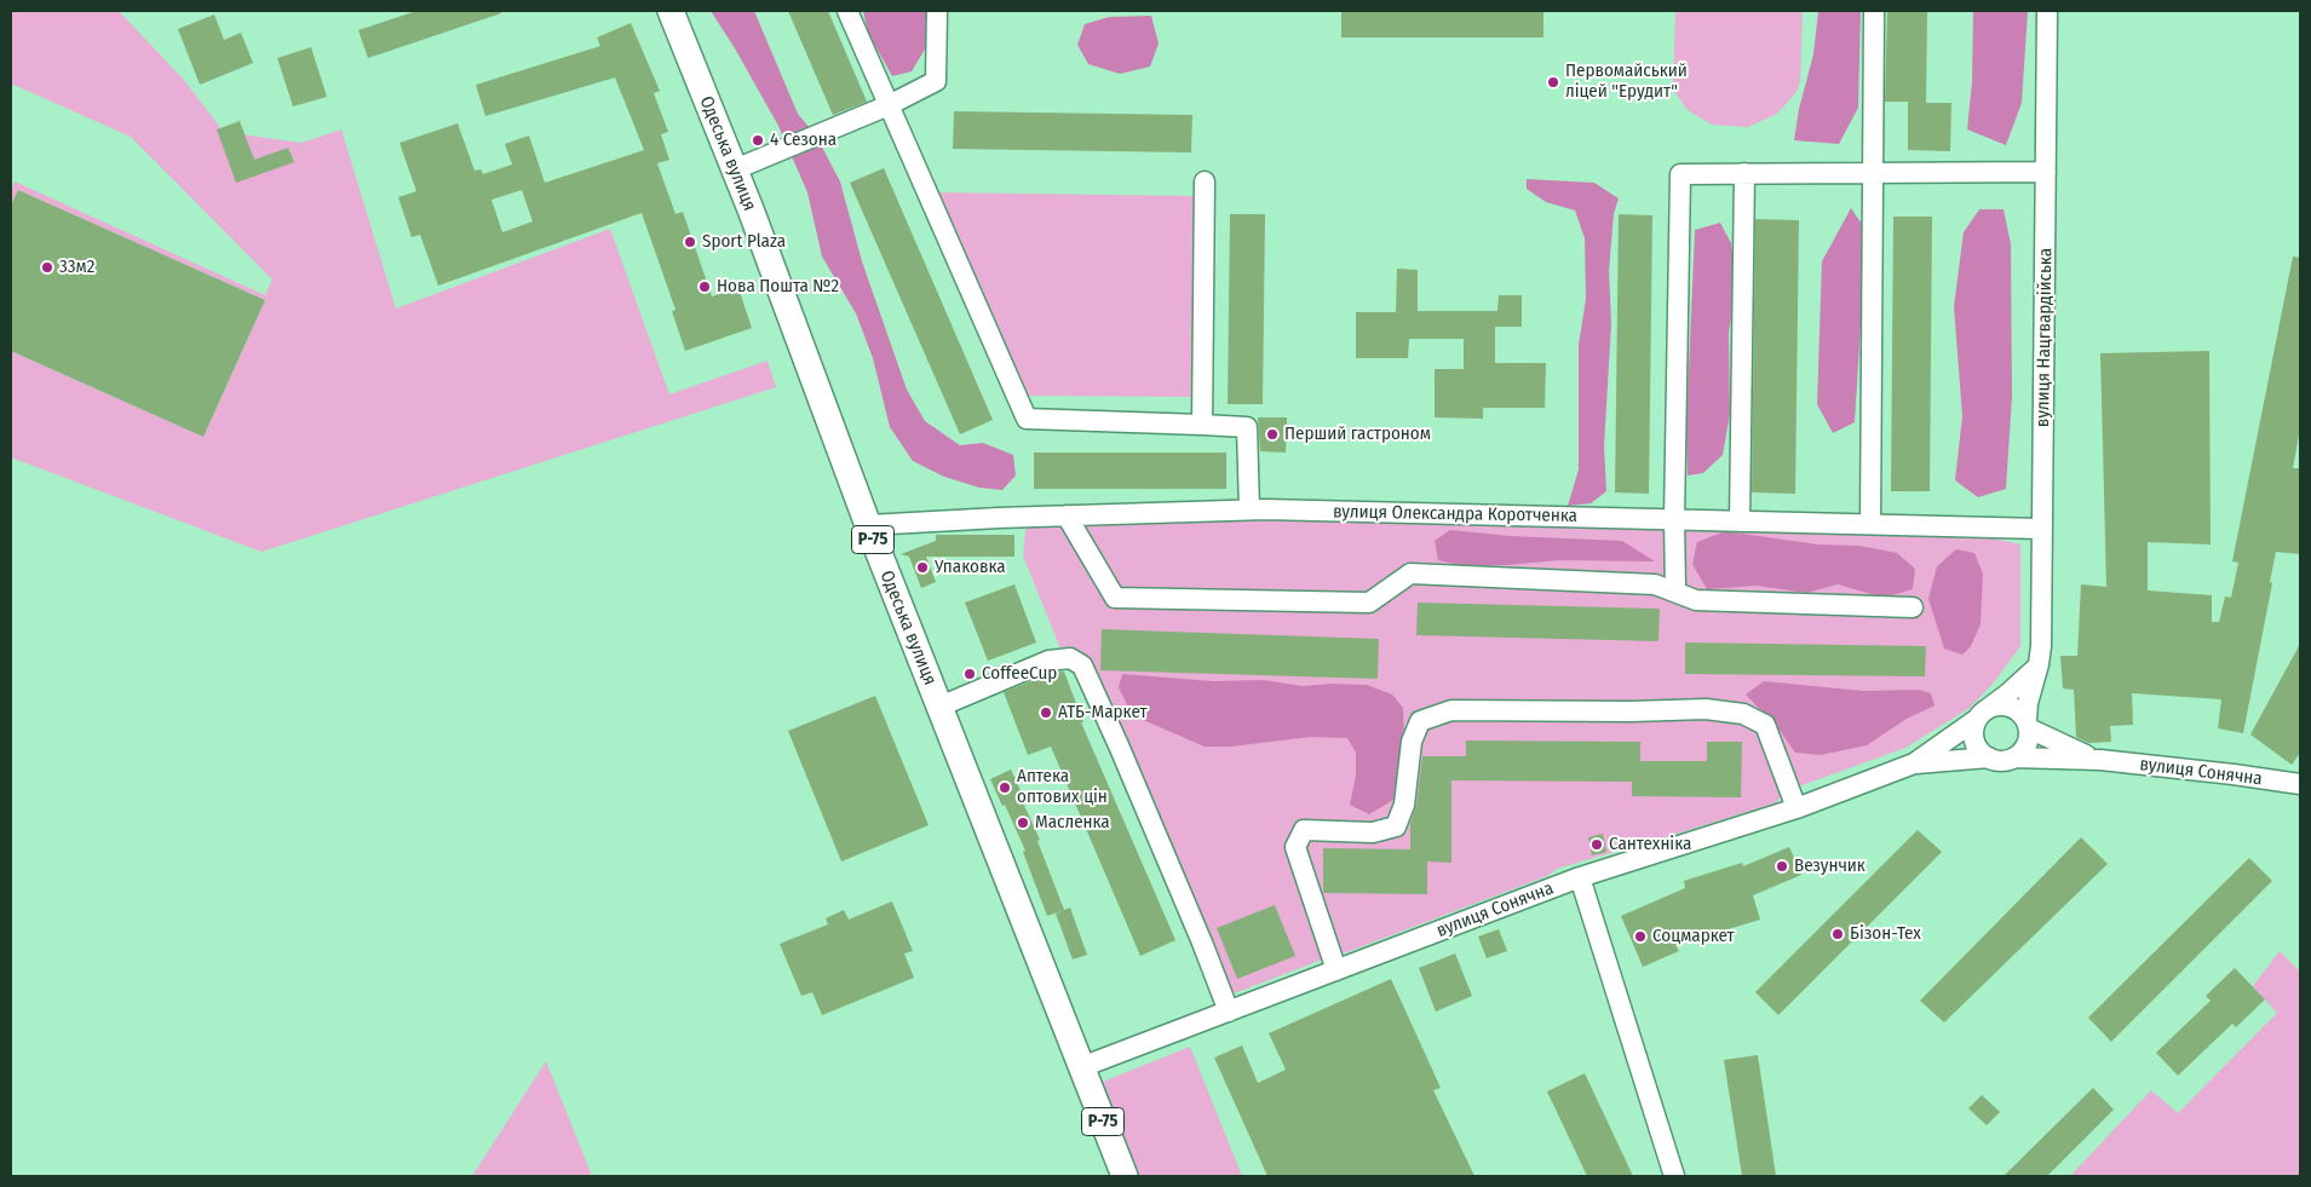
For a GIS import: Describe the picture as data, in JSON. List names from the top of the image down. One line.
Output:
{"streets":{"main road":["Одеська вулиця","Р-75"],"street":["вулиця Нацгвардійська","вулиця Олександра Коротченка","вулиця Сонячна"]},"crossings":[["Одеська вулиця","вулиця Олександра Коротченка"],["Одеська вулиця","вулиця Сонячна"],["вулиця Нацгвардійська","вулиця Олександра Коротченка"],["вулиця Нацгвардійська","вулиця Сонячна"]],"places":["Первомайський ліцей \"Ерудит\"","4 Сезона","Sport Plaza","33м2","Нова Пошта №2","Перший гастроном","Упаковка","CoffeeCup","АТБ-Маркет","Аптека оптових цін","Масленка","Сантехніка","Везунчик","Бізон-Тех","Соцмаркет"]}
